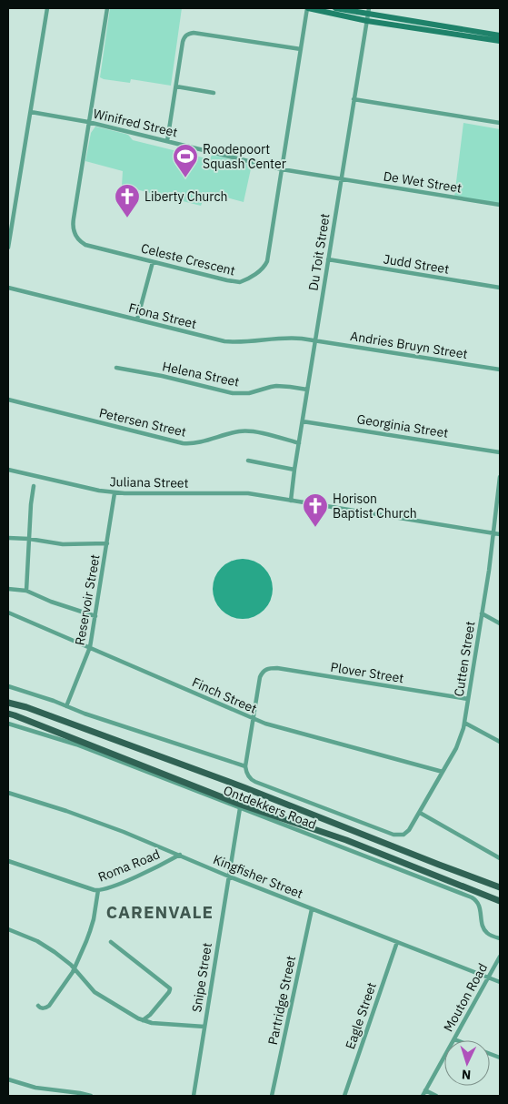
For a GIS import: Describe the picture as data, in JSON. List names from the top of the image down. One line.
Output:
{"streets":{"main road":["Ontdekkers Road"],"street":["Winifred Street","De Wet Street","Du Toit Street","Celeste Crescent","Judd Street","Fiona Street","Andries Bruyn Street","Helena Street","Petersen Street","Georginia Street","Juliana Street","Reservoir Street","Cutten Street","Plover Street","Finch Street","Roma Road","Kingfisher Street","Snipe Street","Mouton Road","Partridge Street","Eagle Street"]},"crossings":[["Winifred Street","De Wet Street"],["Winifred Street","Du Toit Street"],["Winifred Street","Celeste Crescent"],["De Wet Street","Du Toit Street"],["Du Toit Street","Judd Street"],["Du Toit Street","Fiona Street"],["Du Toit Street","Andries Bruyn Street"],["Du Toit Street","Helena Street"],["Du Toit Street","Petersen Street"],["Du Toit Street","Georginia Street"],["Du Toit Street","Juliana Street"],["Fiona Street","Andries Bruyn Street"],["Juliana Street","Reservoir Street"],["Juliana Street","Cutten Street"],["Reservoir Street","Finch Street"],["Cutten Street","Plover Street"],["Cutten Street","Finch Street"],["Cutten Street","Ontdekkers Road"],["Plover Street","Finch Street"],["Ontdekkers Road","Snipe Street"],["Roma Road","Kingfisher Street"],["Kingfisher Street","Snipe Street"],["Kingfisher Street","Mouton Road"],["Kingfisher Street","Partridge Street"],["Kingfisher Street","Eagle Street"]],"districts":["CARENVALE"],"places":{"sports":["Roodepoort Squash Center"],"church":["Liberty Church","Horison Baptist Church"]},"north":"bottom"}
